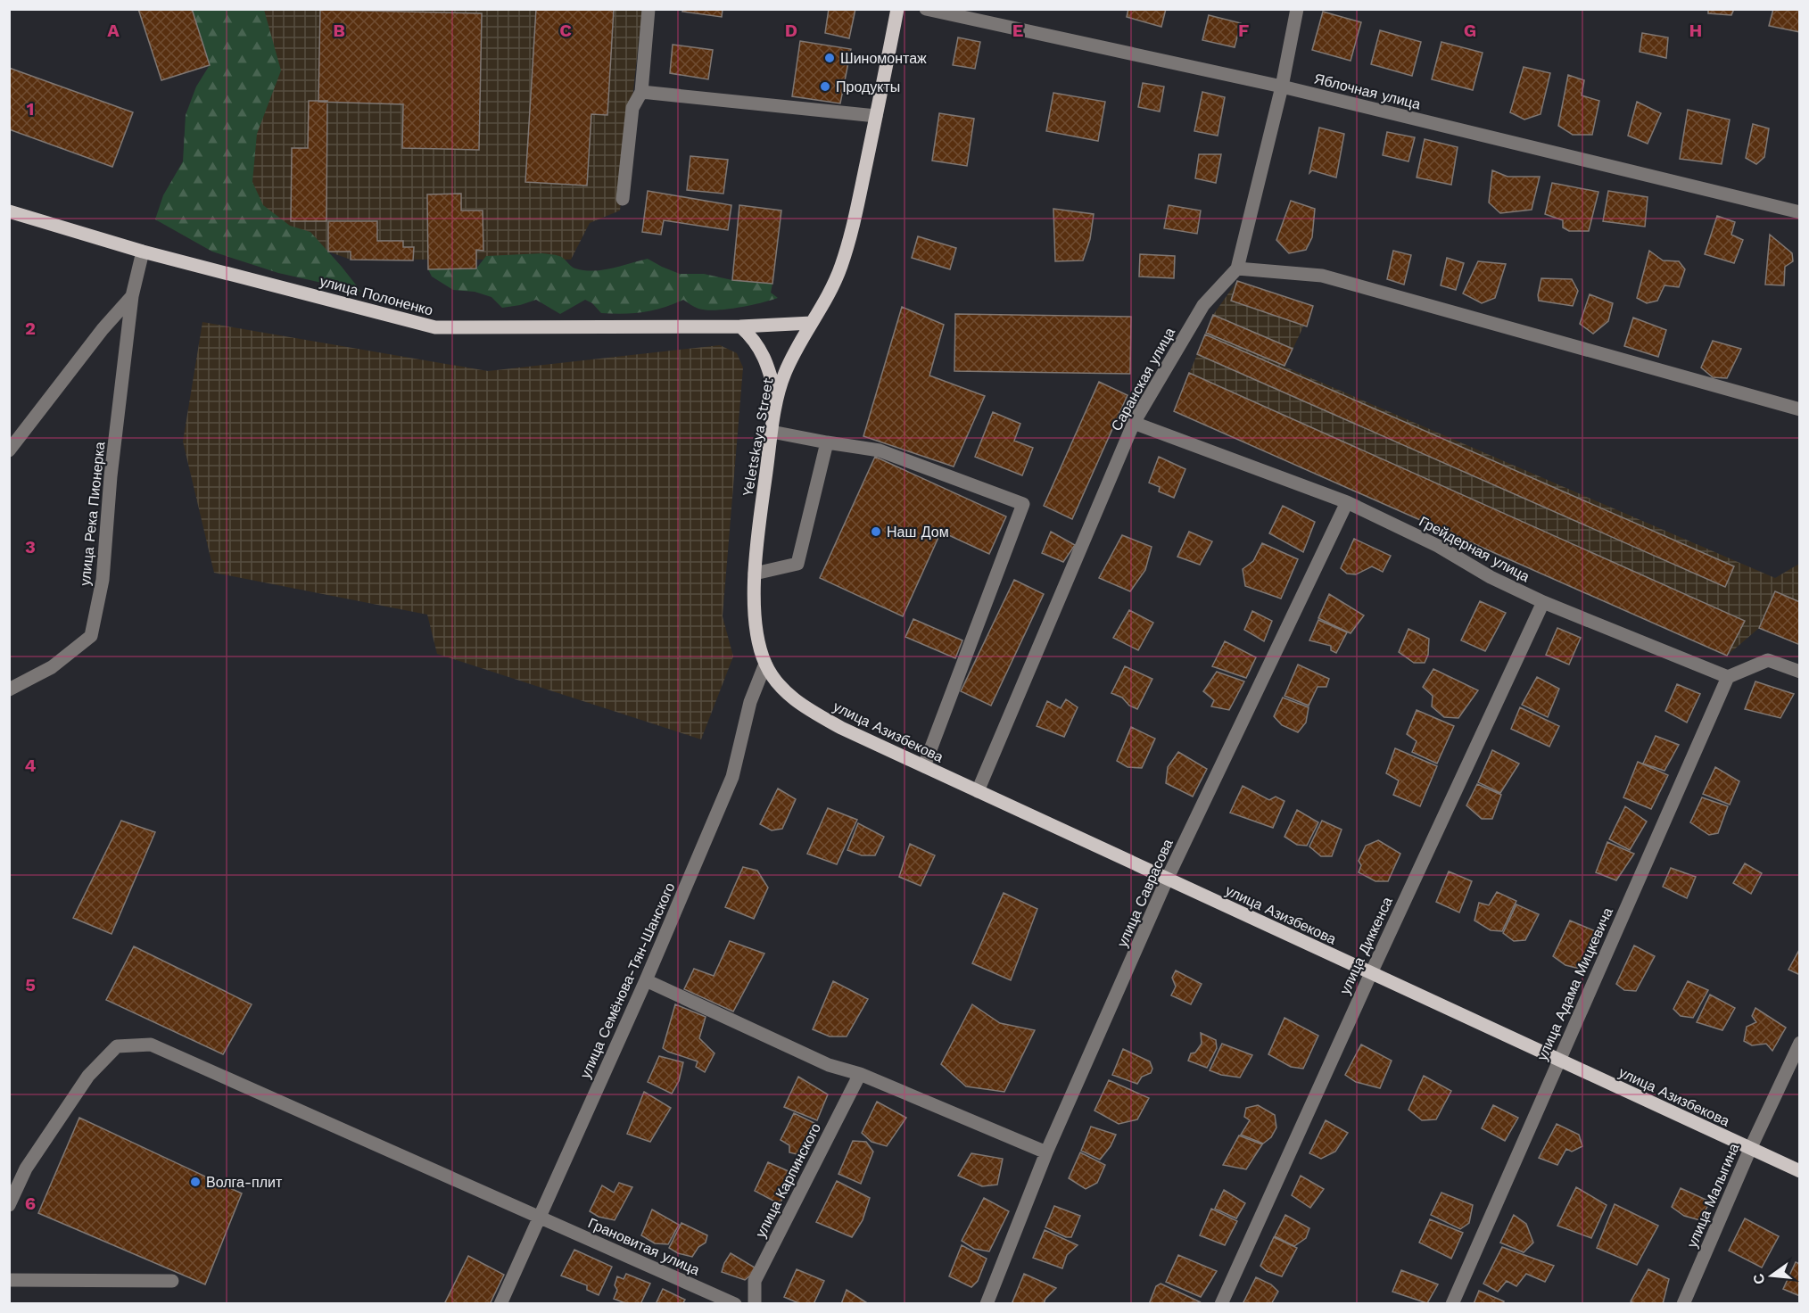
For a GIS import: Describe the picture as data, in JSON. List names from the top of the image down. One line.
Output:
{"streets":{"main road":["улица Полоненко","Yeletskaya Street","улица Азизбекова"],"street":["Яблочная улица","Саранская улица","улица Река Пионерка","Грейдерная улица","улица Саврасова","улица Диккенса","улица Семёнова-Тян-Шанского","улица Адама Мицкевича","улица Карпинского","улица Малыгина","Грановитая улица"]},"crossings":[["Яблочная улица","Саранская улица"],["улица Полоненко","Yeletskaya Street"],["улица Полоненко","улица Река Пионерка"],["Саранская улица","Грейдерная улица"],["Саранская улица","улица Азизбекова"],["Yeletskaya Street","улица Азизбекова"],["Yeletskaya Street","улица Семёнова-Тян-Шанского"],["Грейдерная улица","улица Саврасова"],["Грейдерная улица","улица Диккенса"],["Грейдерная улица","улица Адама Мицкевича"],["улица Азизбекова","улица Саврасова"],["улица Азизбекова","улица Диккенса"],["улица Азизбекова","улица Семёнова-Тян-Шанского"],["улица Азизбекова","улица Адама Мицкевича"],["улица Азизбекова","улица Малыгина"],["улица Семёнова-Тян-Шанского","Грановитая улица"]],"places":["Шиномонтаж","Продукты","Наш Дом","Волга-плит"],"north":"left","grid":{"columns":["A","B","C","D","E","F","G","H"],"rows":["1","2","3","4","5","6"]}}
